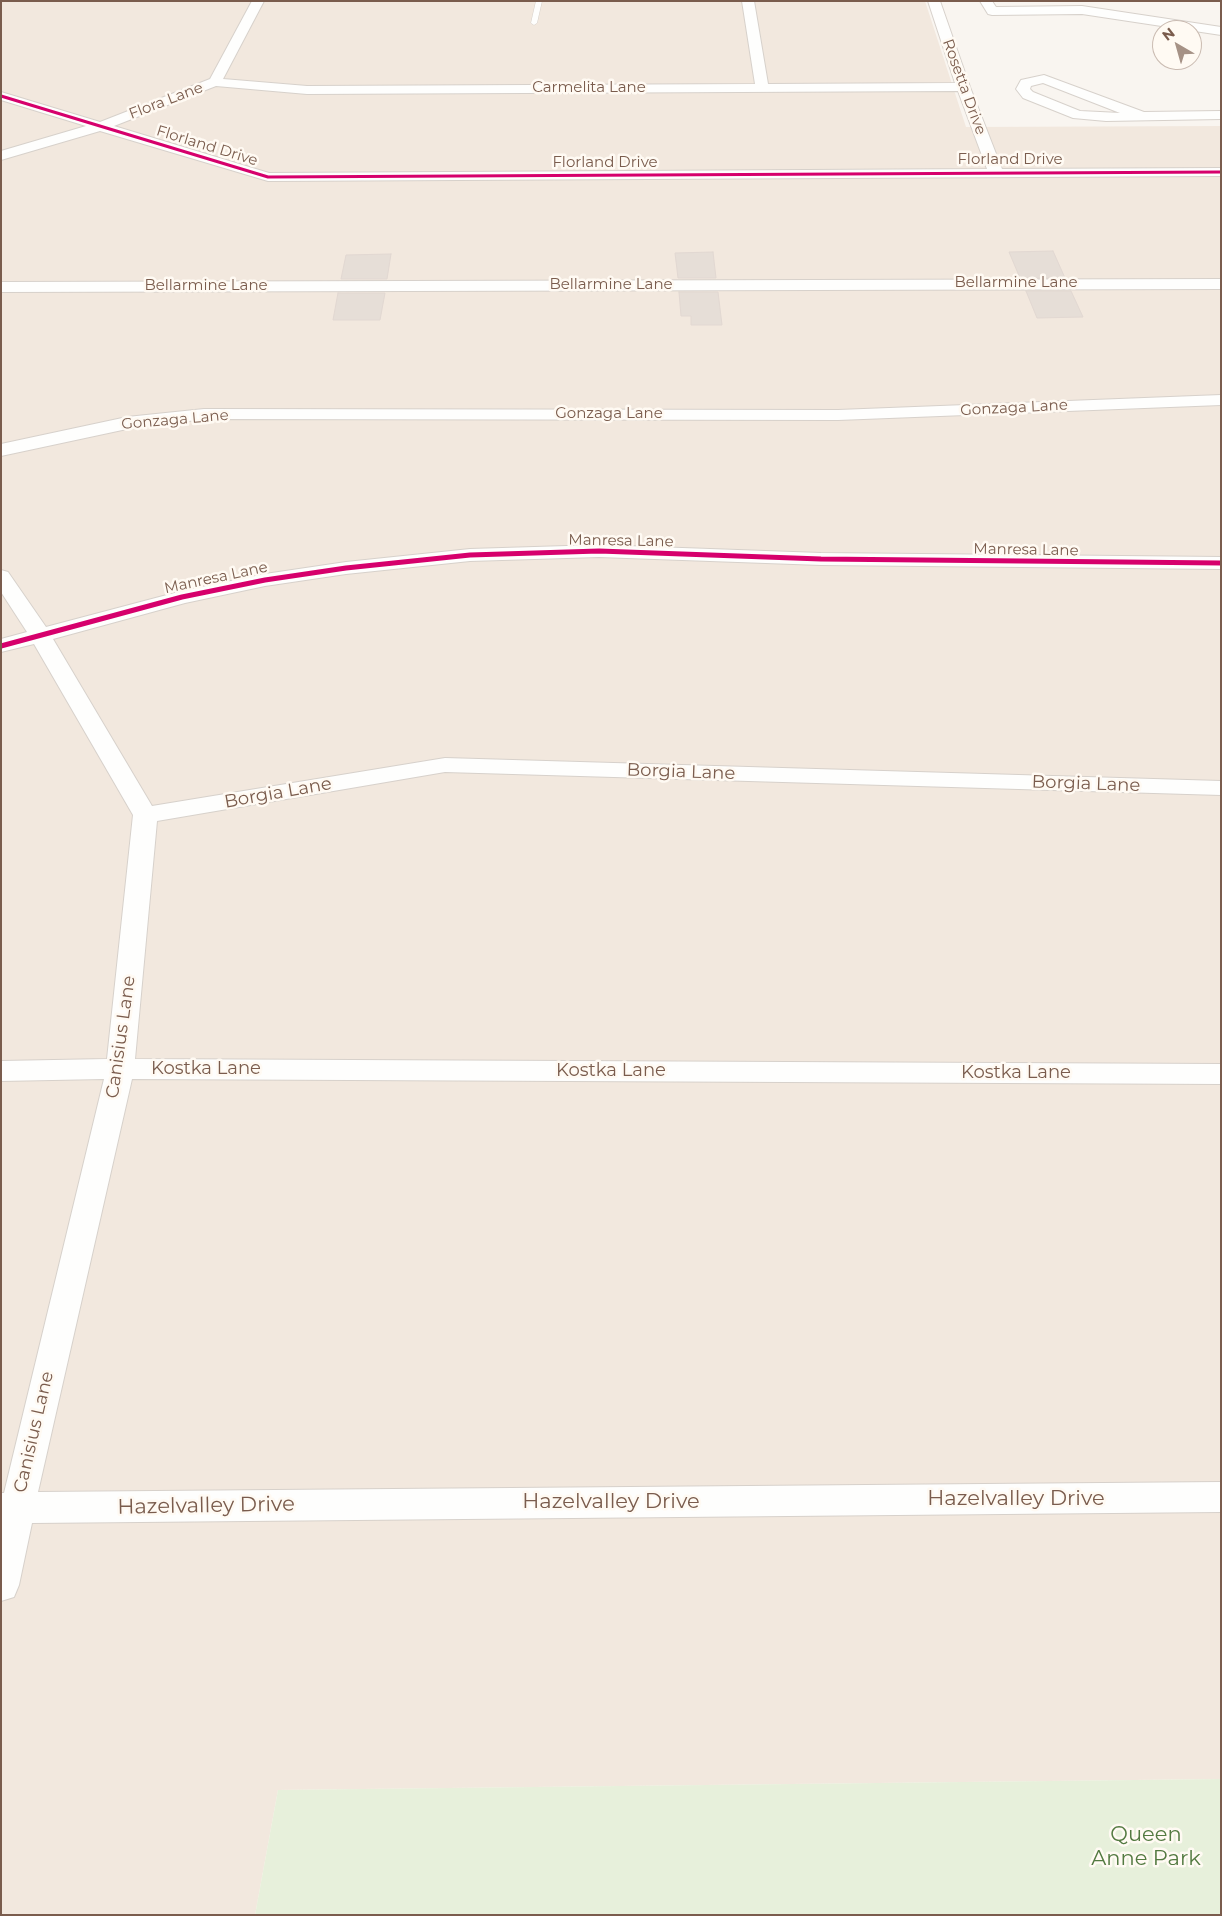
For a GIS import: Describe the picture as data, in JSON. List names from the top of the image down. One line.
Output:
{"streets":{"street":["Rosetta Drive","Carmelita Lane","Flora Lane","Florland Drive","Bellarmine Lane","Gonzaga Lane","Manresa Lane","Borgia Lane","Canisius Lane","Kostka Lane","Hazelvalley Drive"]},"crossings":[["Rosetta Drive","Carmelita Lane"],["Rosetta Drive","Florland Drive"],["Carmelita Lane","Flora Lane"],["Flora Lane","Florland Drive"],["Borgia Lane","Canisius Lane"],["Canisius Lane","Kostka Lane"],["Canisius Lane","Hazelvalley Drive"]],"parks":["Queen Anne Park"],"north":"top left"}
